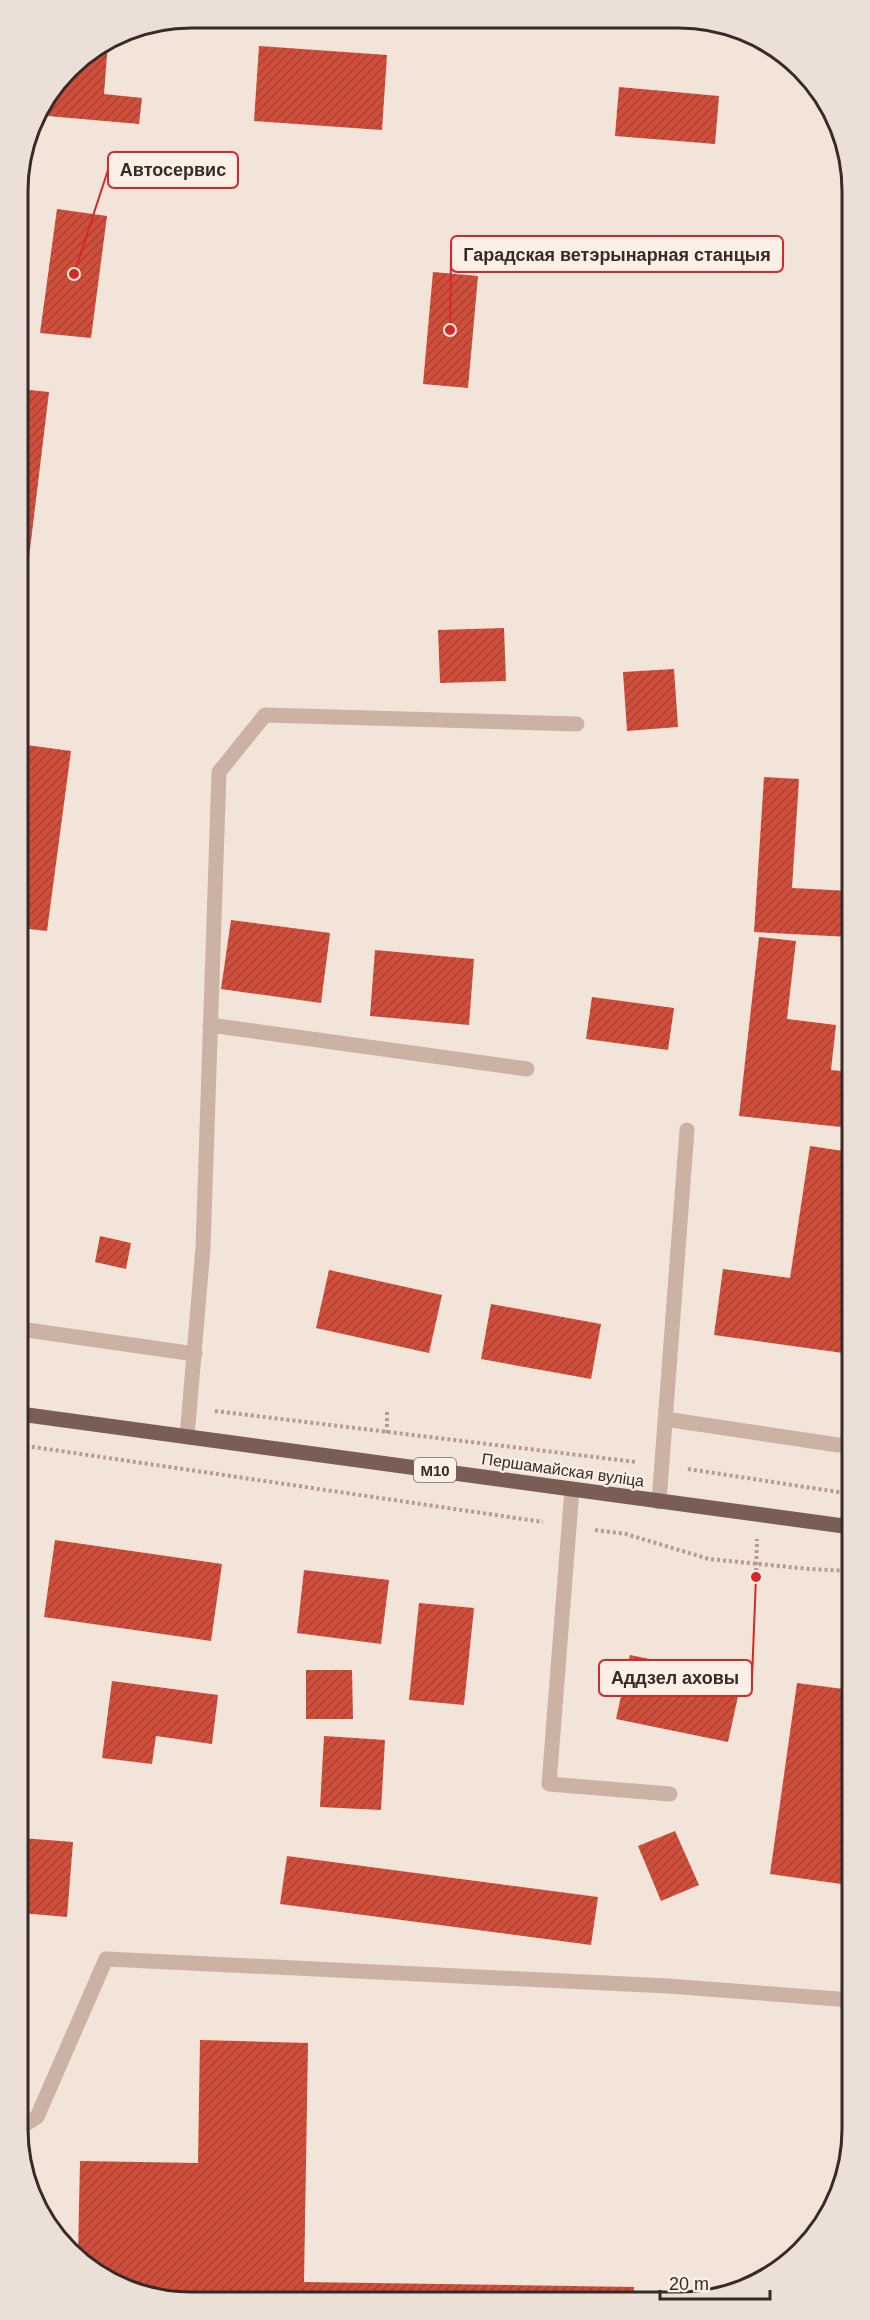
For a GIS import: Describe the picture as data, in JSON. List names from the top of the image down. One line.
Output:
{"streets":{"main road":["М10","Першамайская вуліца"]},"places":["Автосервис","Гарадская ветэрынарная станцыя","Аддзел аховы"],"scale_bar":"20 m"}
